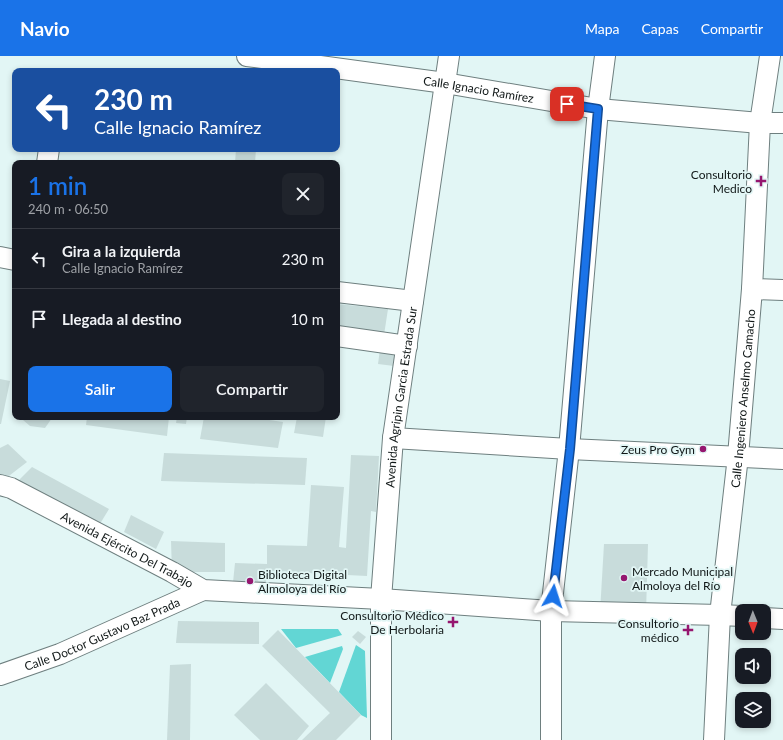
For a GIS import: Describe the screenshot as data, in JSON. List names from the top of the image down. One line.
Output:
{"streets":{"street":["Calle Ignacio Ramírez","Avenida Agripin Garcia Estrada Sur","Calle Ingeniero Anselmo Camacho","Avenida Ejército Del Trabajo","Calle Doctor Gustavo Baz Prada"]},"crossings":[["Calle Ignacio Ramírez","Avenida Agripin Garcia Estrada Sur"],["Calle Ignacio Ramírez","Calle Ingeniero Anselmo Camacho"],["Avenida Agripin Garcia Estrada Sur","Avenida Ejército Del Trabajo"],["Calle Ingeniero Anselmo Camacho","Avenida Ejército Del Trabajo"],["Avenida Ejército Del Trabajo","Calle Doctor Gustavo Baz Prada"]],"places":{"health":["Consultorio Medico","Consultorio Médico De Herbolaria","Consultorio médico"],"other":["Zeus Pro Gym","Mercado Municipal Almoloya del Río","Biblioteca Digital Almoloya del Río"]},"north":"bottom","page":{"header":"Navio","nav":["Mapa","Capas","Compartir"],"turn":["230 m","Calle Ignacio Ramírez"],"heading":["1 min","240 m · 06:50"],"list":[{"name":"Gira a la izquierda","note":"Calle Ignacio Ramírez","value":"230 m"},{"name":"Llegada al destino","value":"10 m"}],"buttons":["Salir","Compartir"]}}
